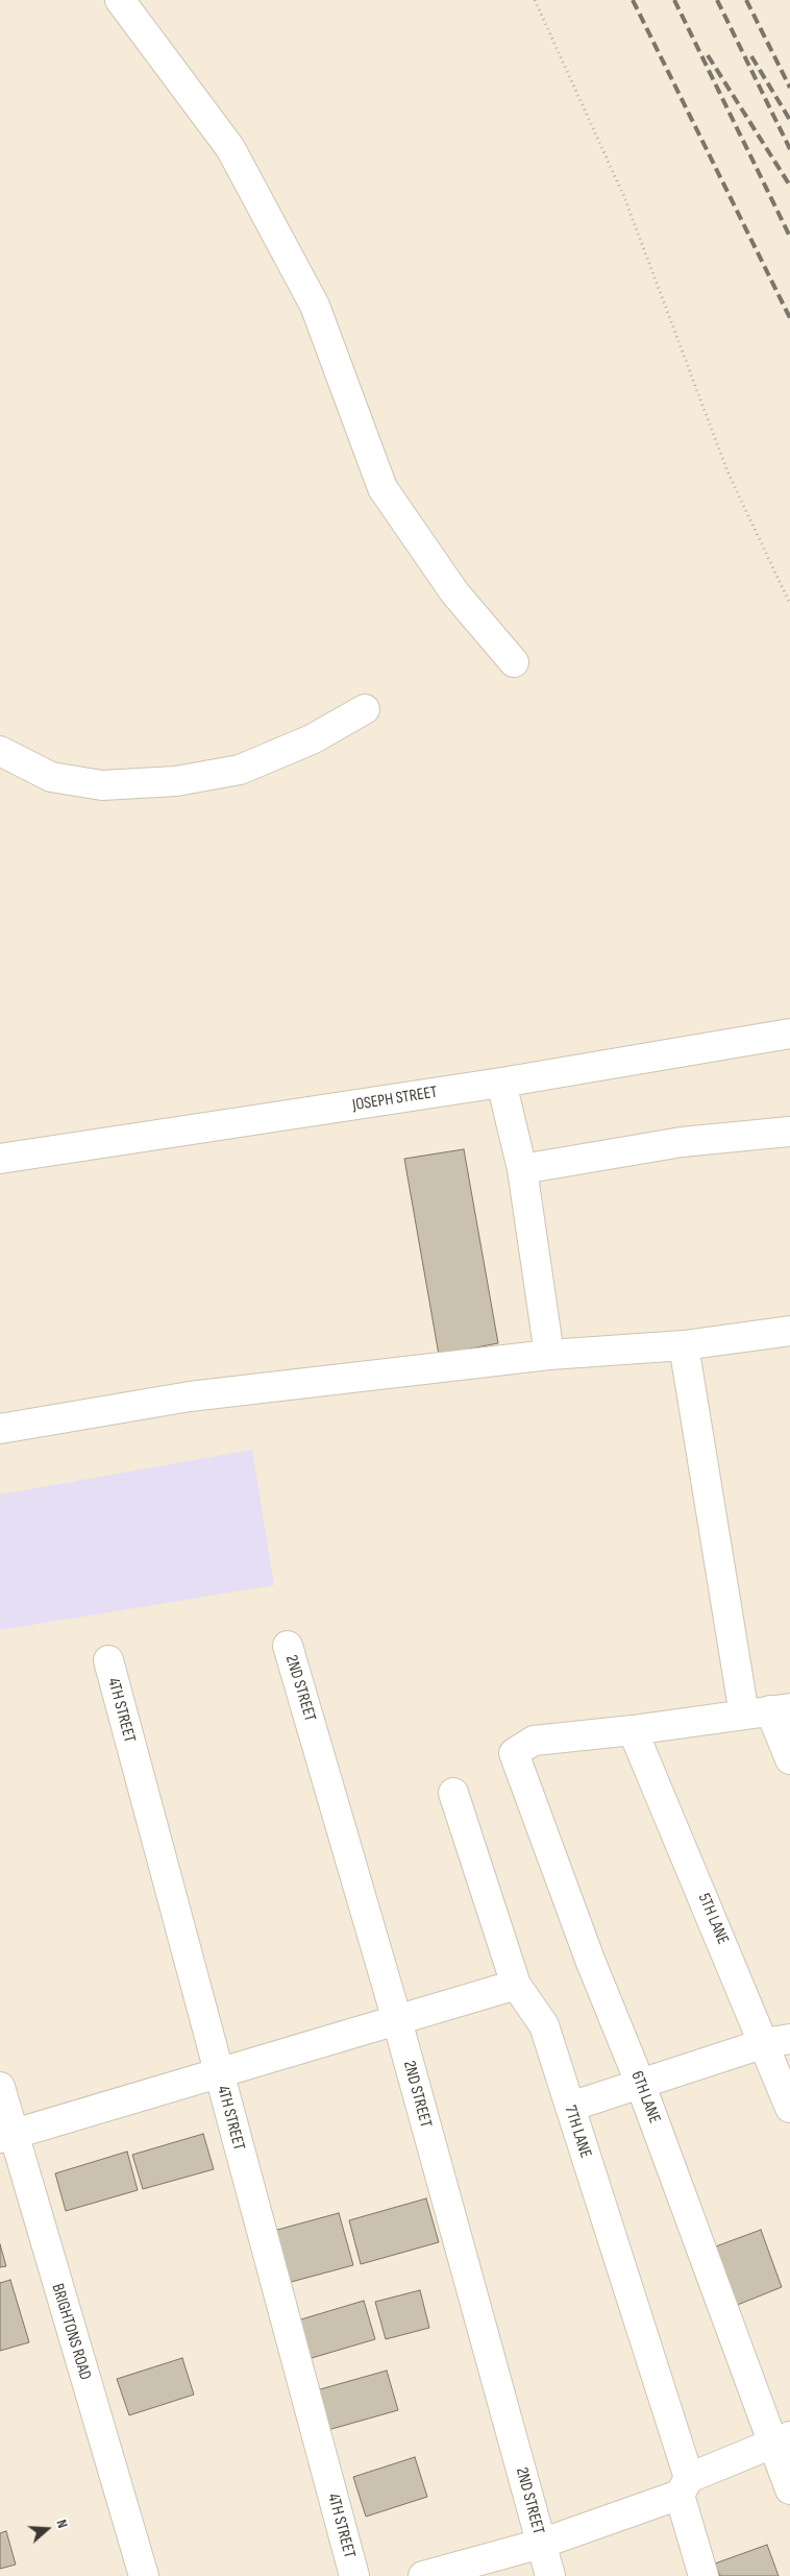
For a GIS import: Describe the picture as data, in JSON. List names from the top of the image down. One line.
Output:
{"streets":{"street":["JOSEPH STREET","2ND STREET","4TH STREET","5TH LANE","6TH LANE","7TH LANE","BRIGHTONS ROAD"]},"crossings":[["5TH LANE","6TH LANE"]],"north":"right"}
